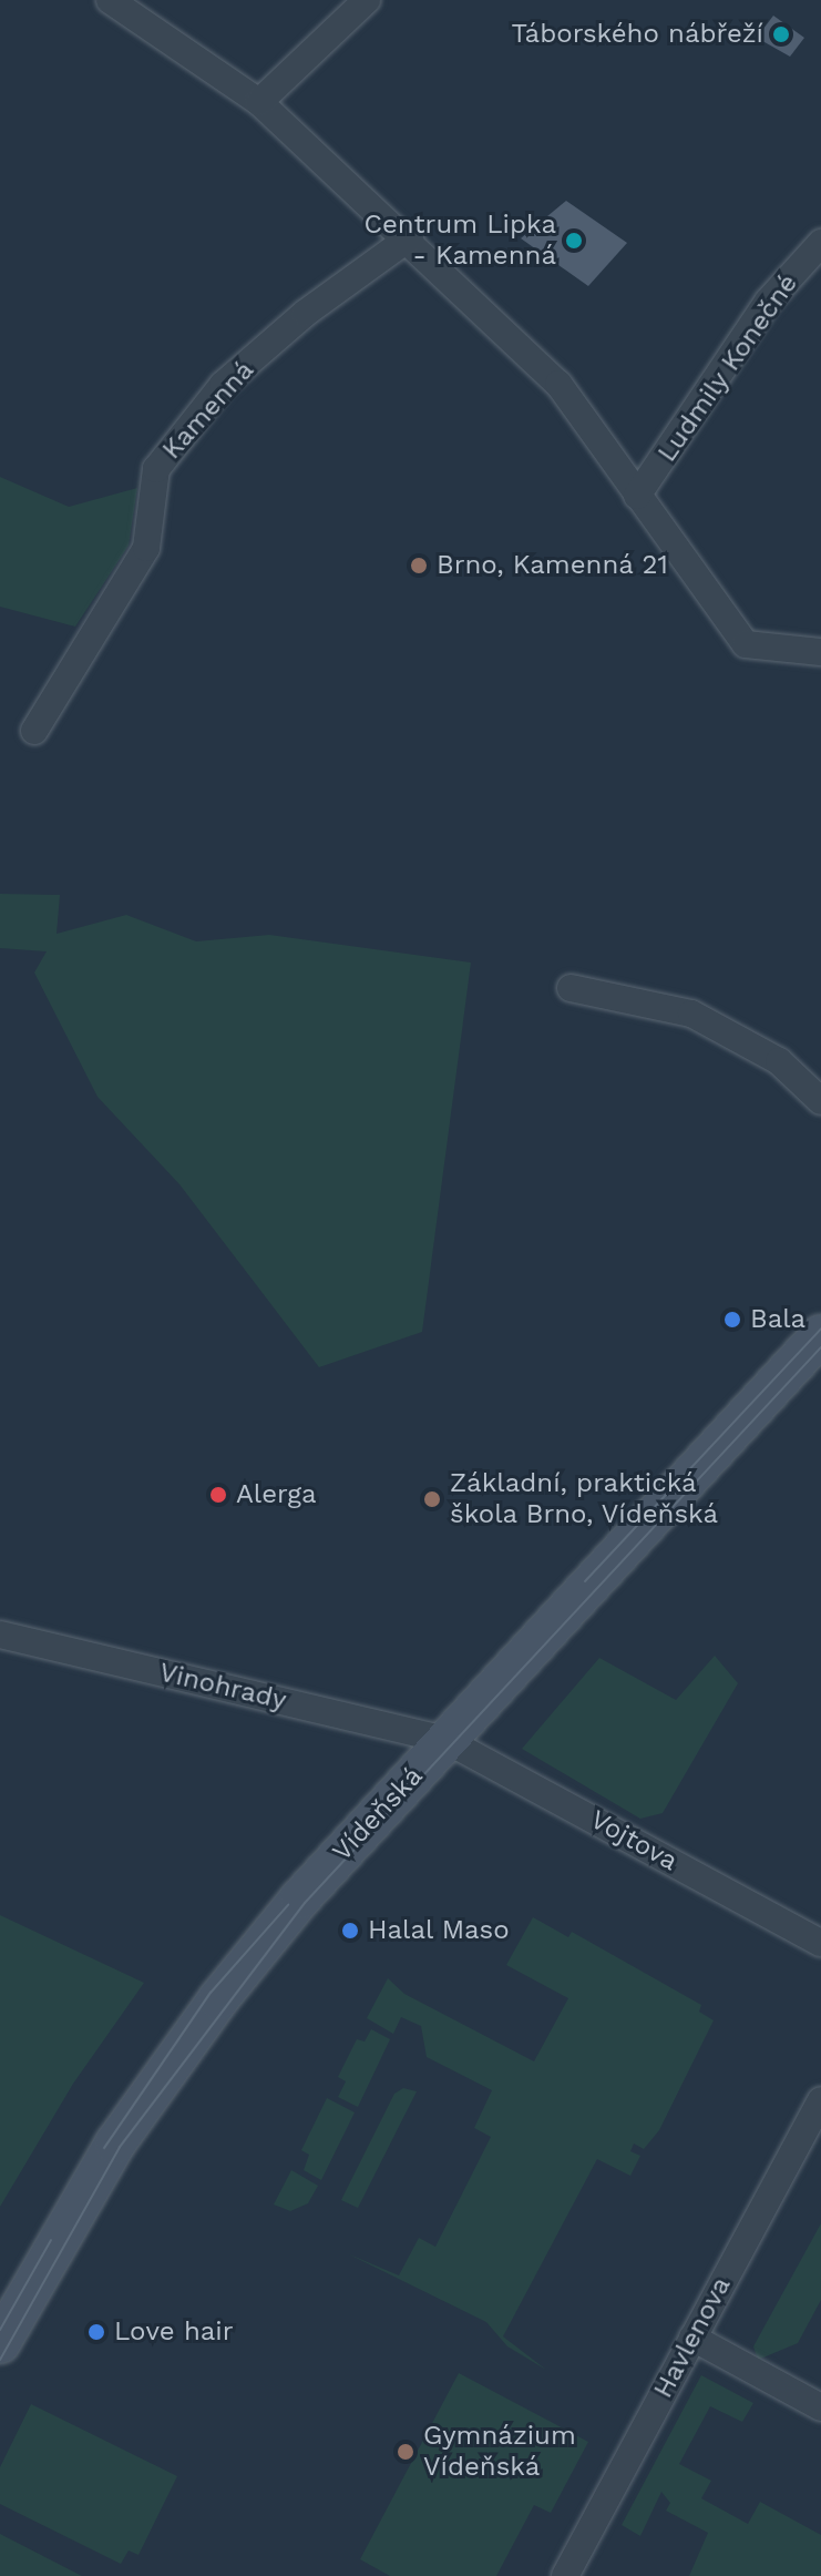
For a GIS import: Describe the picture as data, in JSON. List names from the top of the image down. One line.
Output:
{"streets":{"main road":["Vídeňská"],"street":["Ludmily Konečné","Kamenná","Vinohrady","Vojtova","Havlenova"]},"crossings":[["Vinohrady","Vídeňská"],["Vinohrady","Vojtova"],["Vídeňská","Vojtova"]],"places":["Táborského nábřeží","Centrum Lipka - Kamenná","Brno, Kamenná 21","Bala","Alerga","Základní, praktická škola Brno, Vídeňská","Halal Maso","Love hair","Gymnázium Vídeňská"]}
